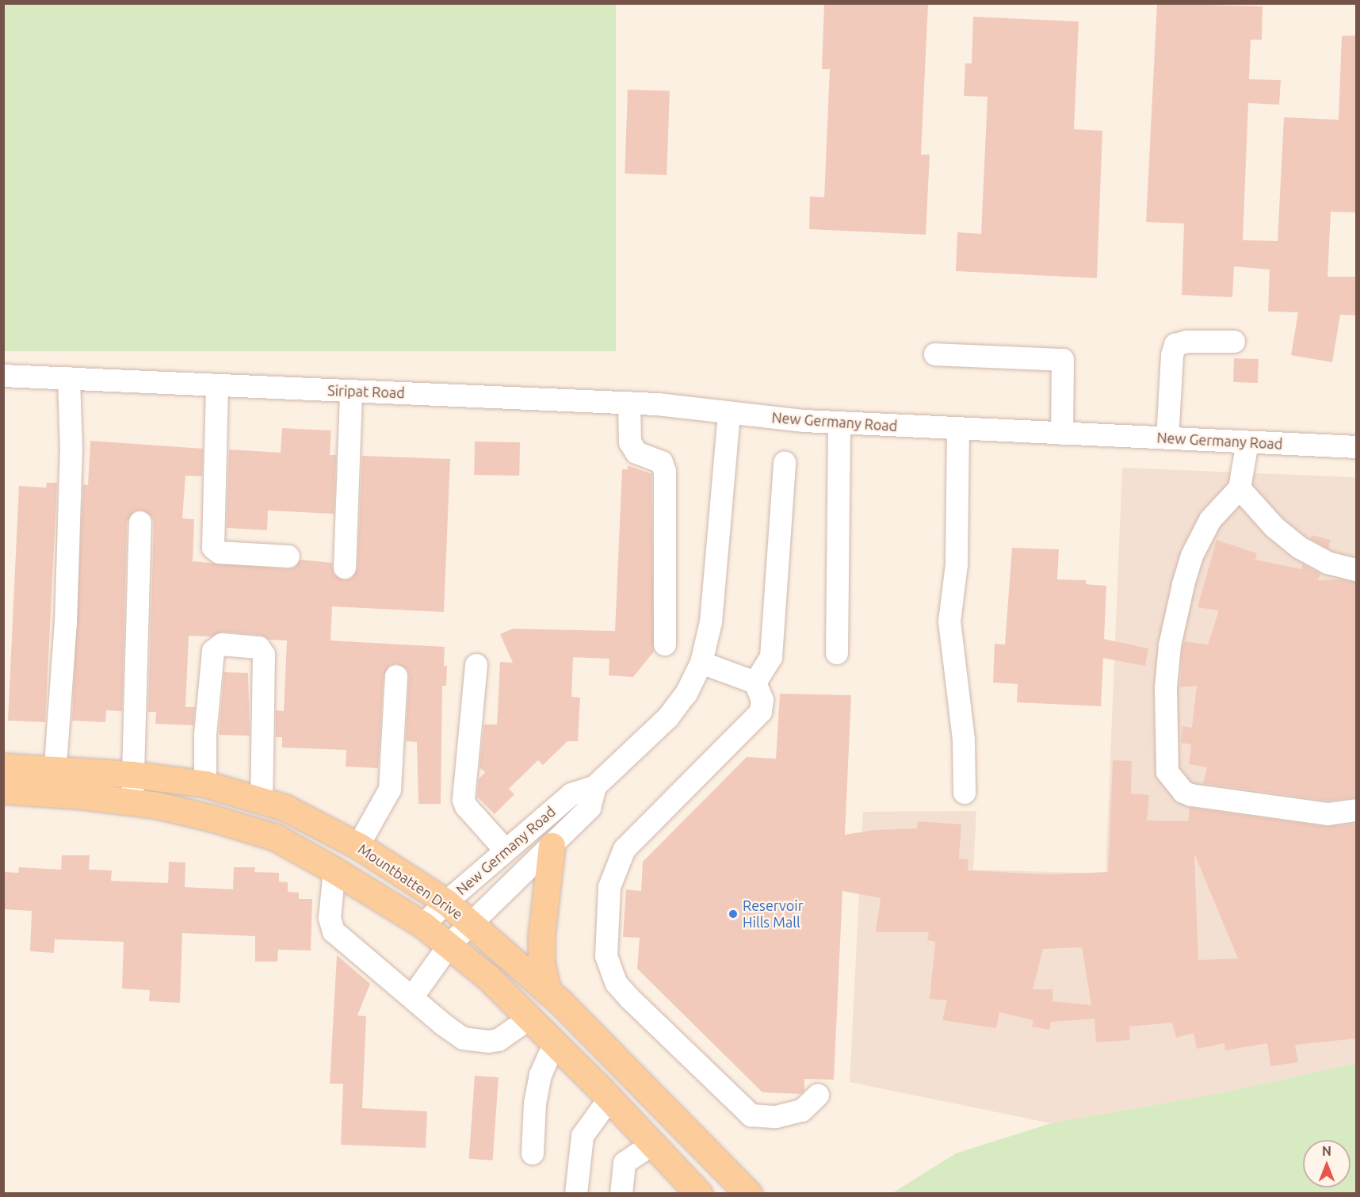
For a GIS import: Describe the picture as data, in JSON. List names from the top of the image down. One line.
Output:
{"streets":{"main road":["Mountbatten Drive"],"street":["Siripat Road","New Germany Road"]},"crossings":[["Siripat Road","New Germany Road"],["New Germany Road","Mountbatten Drive"]],"places":["Reservoir Hills Mall"],"north":"top"}
